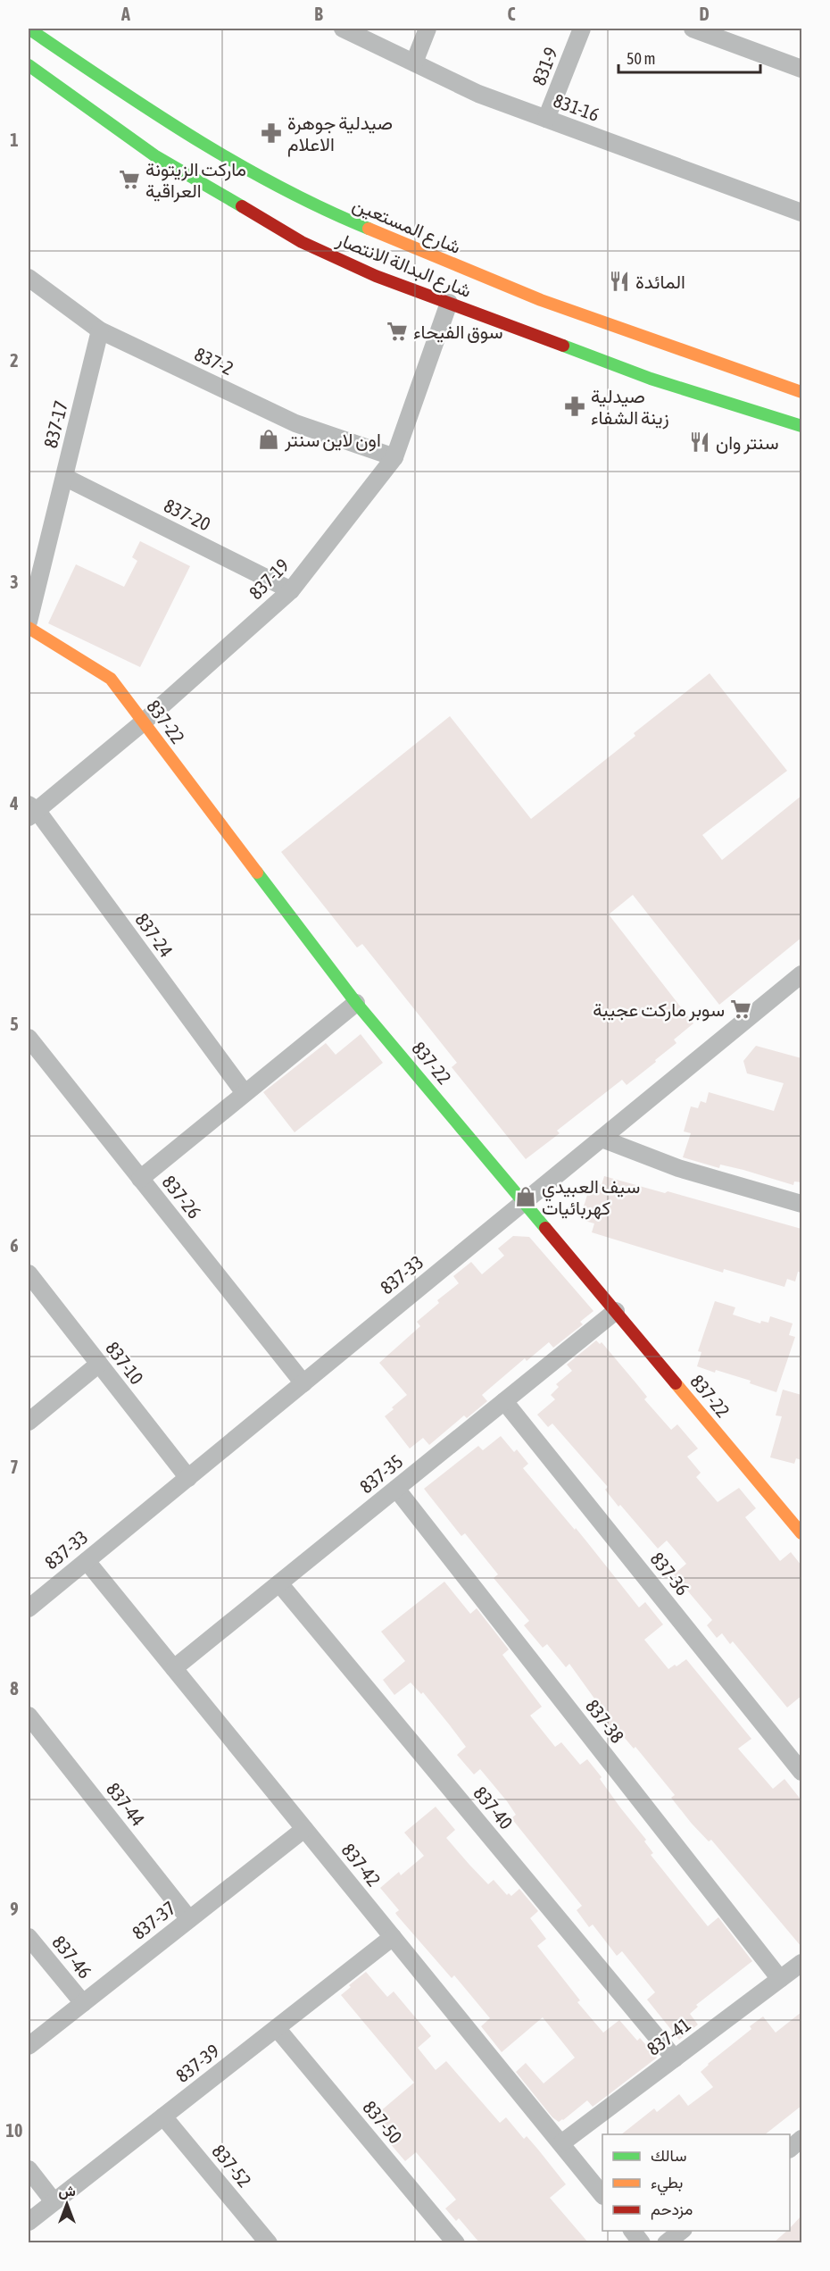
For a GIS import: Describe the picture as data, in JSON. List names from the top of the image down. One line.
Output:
{"streets":{"main road":["شارع المستعين","شارع البدالة الانتصار","837-22"],"street":["831-9","831-16","837-2","837-17","837-20","837-19","837-24","837-26","837-33","837-10","837-35","837-36","837-38","837-44","837-40","837-42","837-37","837-46","837-41","837-39","837-50","837-52"]},"crossings":[["831-9","831-16"],["شارع البدالة الانتصار","837-19"],["837-2","837-17"],["837-2","837-19"],["837-17","837-20"],["837-20","837-19"],["837-19","837-22"],["837-19","837-24"],["837-22","837-33"],["837-22","837-35"],["837-26","837-33"],["837-33","837-10"],["837-33","837-42"],["837-35","837-36"],["837-35","837-38"],["837-35","837-40"],["837-35","837-42"],["837-38","837-41"],["837-44","837-37"],["837-40","837-41"],["837-42","837-37"],["837-42","837-41"],["837-42","837-39"],["837-37","837-46"],["837-39","837-50"],["837-39","837-52"]],"places":{"pharmacy":["صيدلية جوهرة الاعلام","صيدلية زينة الشفاء"],"supermarket":["ماركت الزيتونة العراقية","سوق الفيحاء","سوبر ماركت عجيبة"],"restaurant":["المائدة","سنتر وان"],"shop":["اون لاين سنتر","سيف العبيدي كهربائيات"]},"legend":["سالك","بطيء","مزدحم"],"scale_bar":"50 m","north":"top","grid":{"columns":["A","B","C","D"],"rows":["1","2","3","4","5","6","7","8","9","10"]}}
